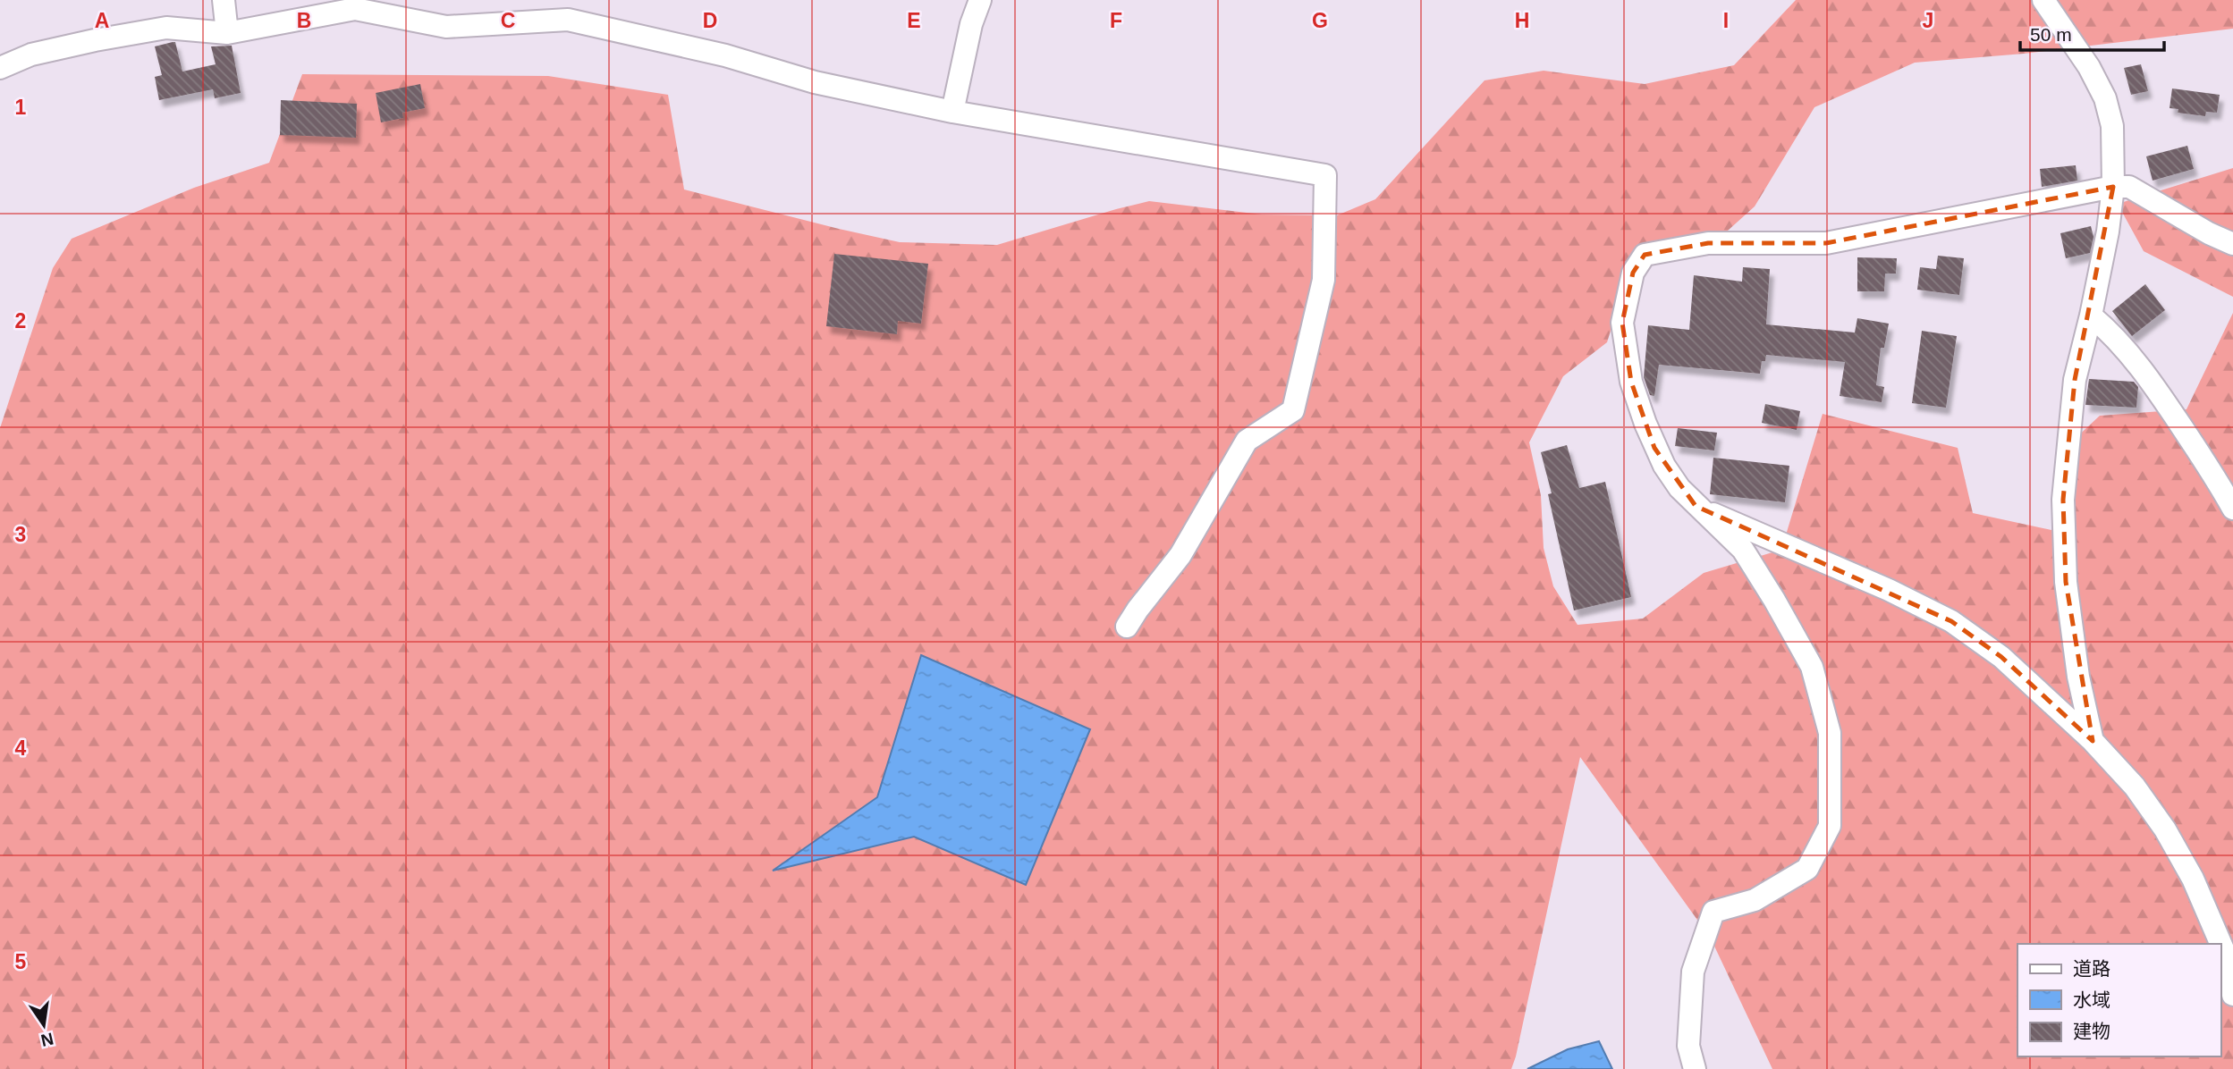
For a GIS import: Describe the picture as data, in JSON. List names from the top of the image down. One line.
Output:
{"legend":["道路","水域","建物"],"scale_bar":"50 m","north":"bottom","grid":{"columns":["A","B","C","D","E","F","G","H","I","J"],"rows":["1","2","3","4","5"]}}
